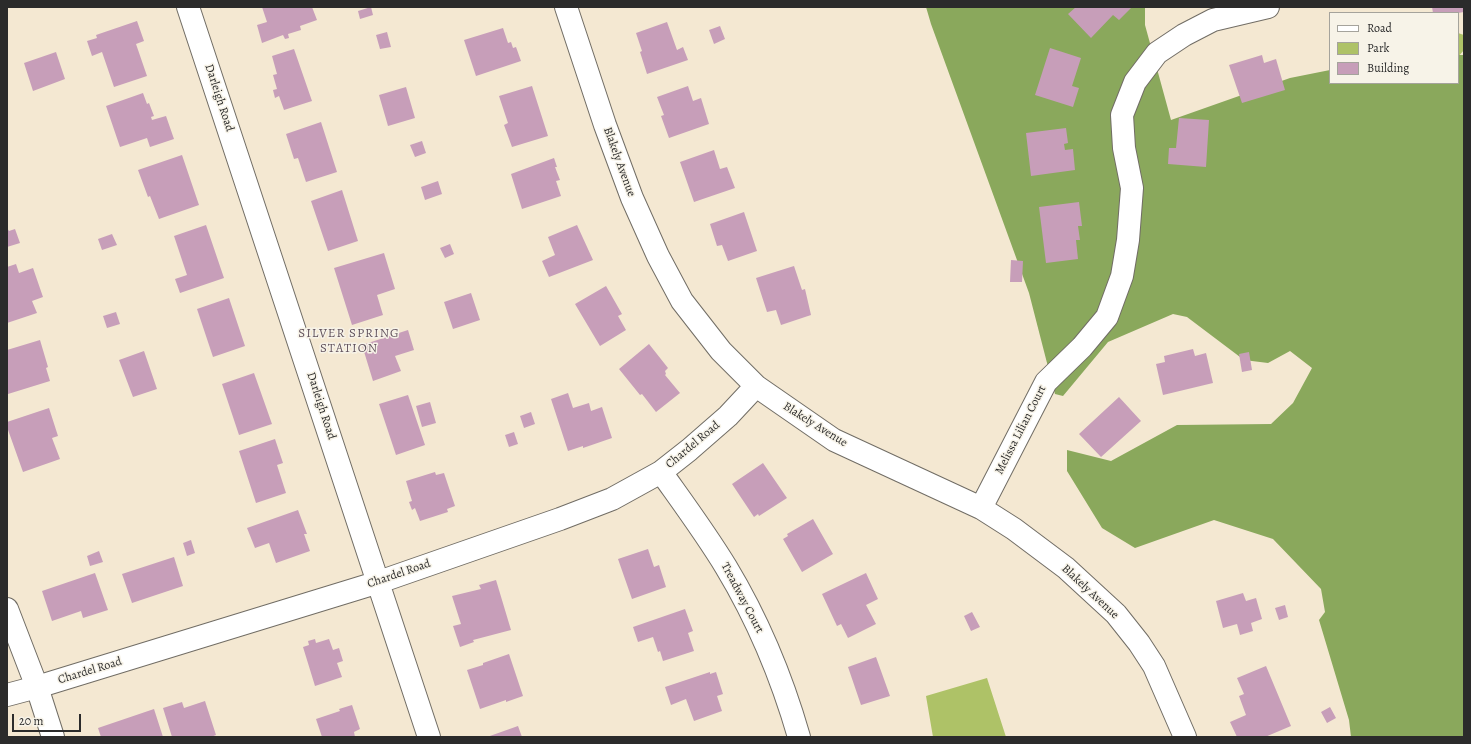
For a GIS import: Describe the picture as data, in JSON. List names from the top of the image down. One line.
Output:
{"streets":{"street":["Darleigh Road","Blakely Avenue","Melissa Lilian Court","Chardel Road","Treadway Court"]},"crossings":[["Darleigh Road","Chardel Road"],["Blakely Avenue","Melissa Lilian Court"],["Blakely Avenue","Chardel Road"],["Chardel Road","Treadway Court"]],"districts":["SILVER SPRING STATION"],"legend":["Road","Park","Building"],"scale_bar":"20 m"}
